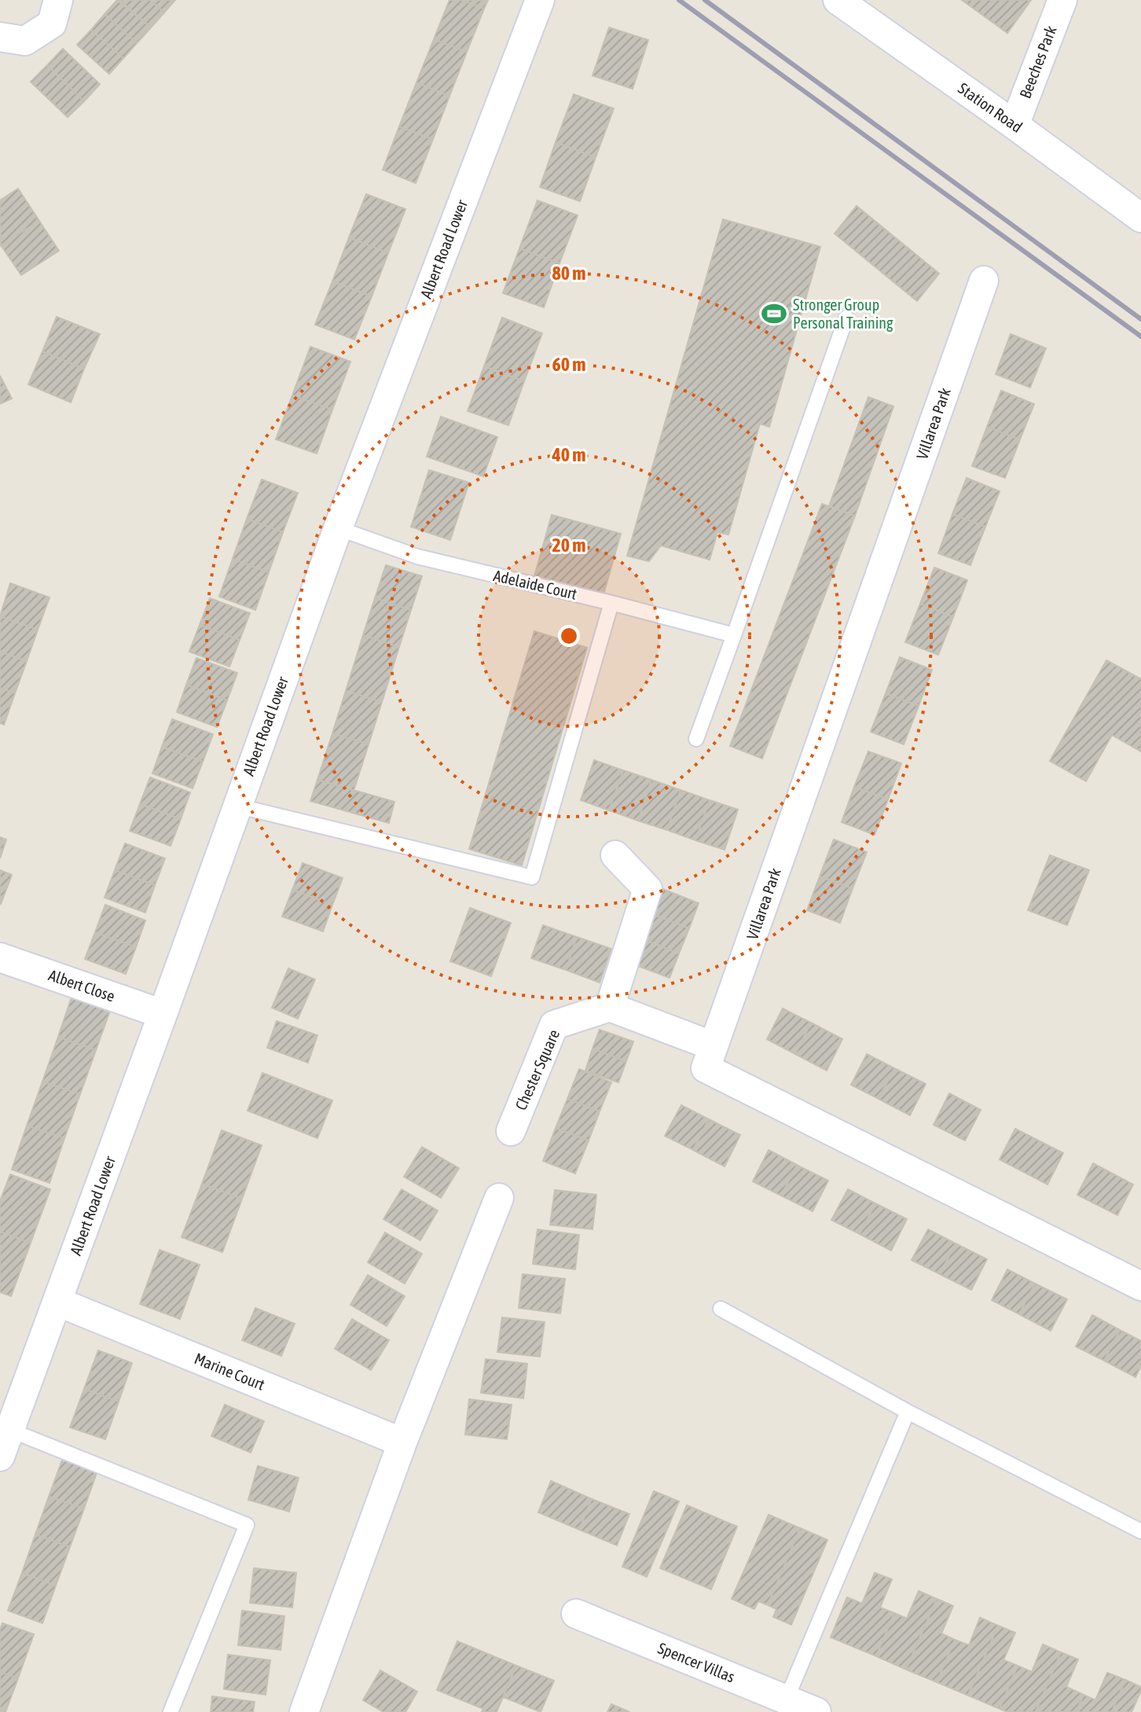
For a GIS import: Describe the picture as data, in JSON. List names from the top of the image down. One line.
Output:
{"streets":{"street":["Beeches Park","Station Road","Albert Road Lower","Villarea Park","Albert Close","Chester Square","Marine Court","Spencer Villas"],"lane":["Adelaide Court"]},"crossings":[["Beeches Park","Station Road"],["Albert Road Lower","Adelaide Court"],["Albert Road Lower","Albert Close"],["Albert Road Lower","Marine Court"]],"places":{"sports":["Stronger Group Personal Training"]},"rings":["80 m","60 m","40 m","20 m"]}
